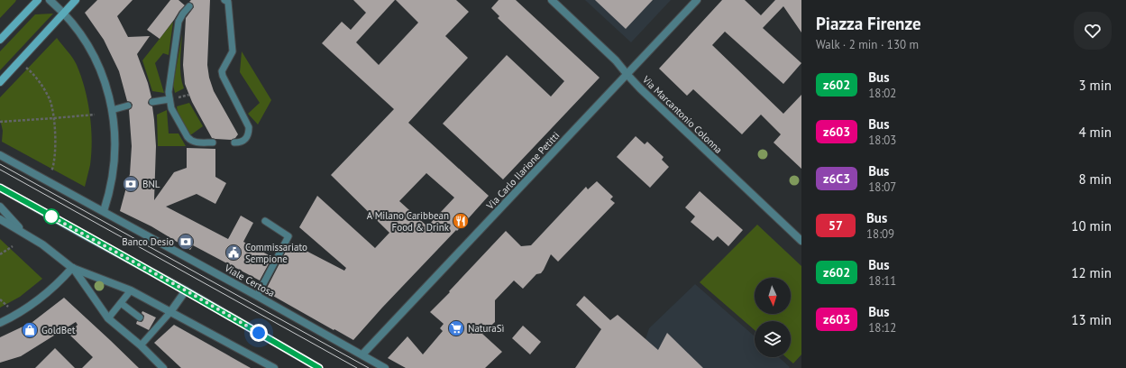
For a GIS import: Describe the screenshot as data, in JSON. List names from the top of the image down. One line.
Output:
{"streets":{"street":["Via Marcantonio Colonna","Via Carlo Ilarione Petitti","Viale Certosa"]},"crossings":[["Via Marcantonio Colonna","Via Carlo Ilarione Petitti"],["Via Carlo Ilarione Petitti","Viale Certosa"]],"places":{"bank":["BNL","Banco Desio"],"restaurant":["A Milano Caribbean Food & Drink"],"public building":["Commissariato Sempione"],"supermarket":["NaturaSì"],"shop":["GoldBet"]},"lines":["bus line z602"],"north":"bottom","page":{"heading":["Piazza Firenze","Walk · 2 min · 130 m"],"list":[{"mark":"z602","name":"Bus","note":"18:02","value":"3 min"},{"mark":"z603","name":"Bus","note":"18:03","value":"4 min"},{"mark":"z6C3","name":"Bus","note":"18:07","value":"8 min"},{"mark":"57","name":"Bus","note":"18:09","value":"10 min"},{"mark":"z602","name":"Bus","note":"18:11","value":"12 min"},{"mark":"z603","name":"Bus","note":"18:12","value":"13 min"}]}}
